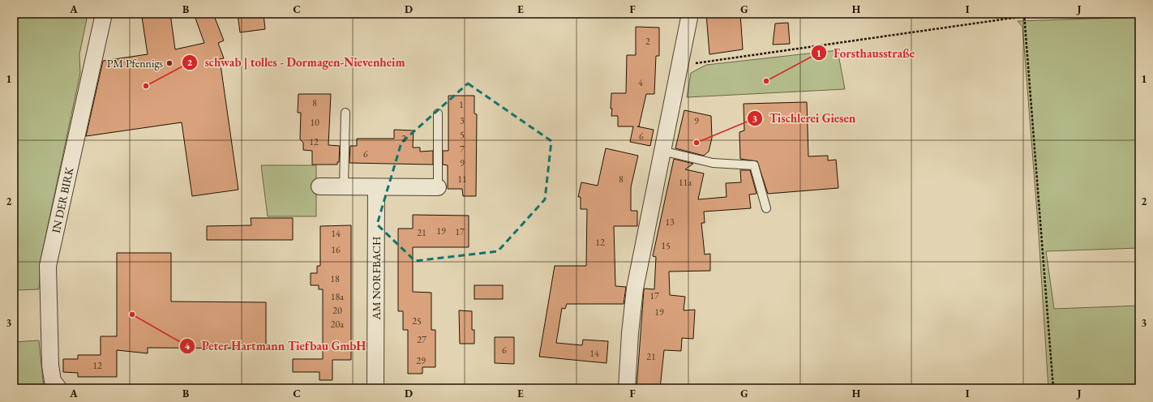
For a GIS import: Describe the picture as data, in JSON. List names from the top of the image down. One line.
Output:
{"streets":{"street":["IN DER BIRK","AM NORFBACH"]},"places":["PM Pfennigs","Forsthausstraße","schwab | tolles - Dormagen-Nievenheim","Tischlerei Giesen","Peter Hartmann Tiefbau GmbH"],"house_numbers":["2","4","8","1","3","9","10","5","6","2","12","7","6","9","11","8","11a","13","19","17","21","14","12","15","16","18","17","18a","20","19","25","20a","27","6","14","21","29","12"],"grid":{"columns":["A","B","C","D","E","F","G","H","I","J"],"rows":["1","2","3"]}}
